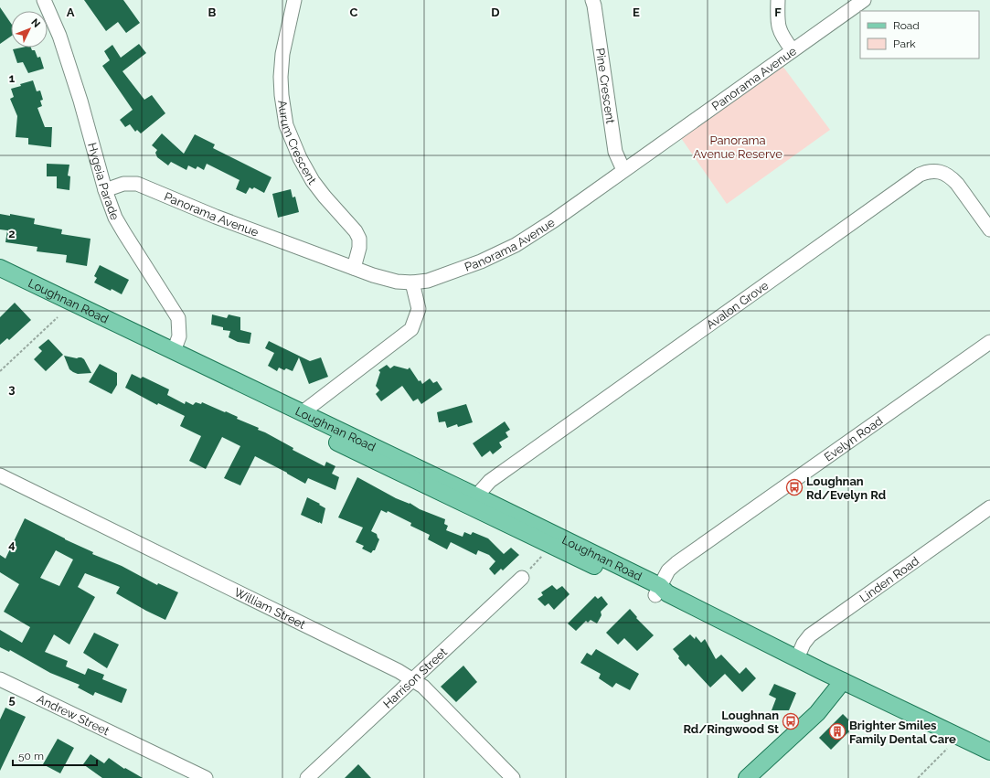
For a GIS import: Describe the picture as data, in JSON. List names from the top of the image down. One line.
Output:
{"streets":{"main road":["Loughnan Road"],"street":["Panorama Avenue","Pine Crescent","Aurum Crescent","Hygeia Parade","Avalon Grove","Evelyn Road","Linden Road","William Street","Harrison Street","Andrew Street"]},"crossings":[["Panorama Avenue","Pine Crescent"],["Panorama Avenue","Aurum Crescent"],["Panorama Avenue","Hygeia Parade"],["Hygeia Parade","Loughnan Road"],["Loughnan Road","Avalon Grove"],["Loughnan Road","Evelyn Road"],["Loughnan Road","Linden Road"],["William Street","Harrison Street"]],"parks":["Panorama Avenue Reserve"],"places":{"bus stop":["Loughnan Rd/Evelyn Rd","Loughnan Rd/Ringwood St"],"building":["Brighter Smiles Family Dental Care"]},"legend":["Road","Park"],"scale_bar":"50 m","north":"top right","grid":{"columns":["A","B","C","D","E","F"],"rows":["1","2","3","4","5"]}}
